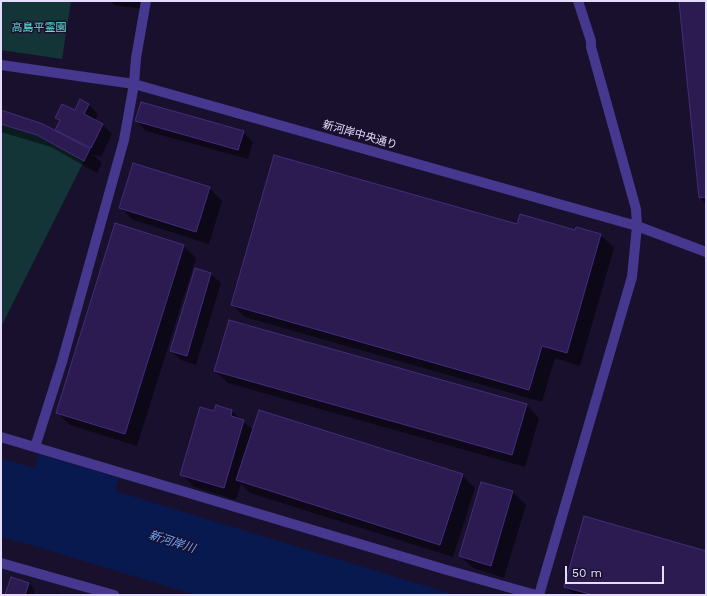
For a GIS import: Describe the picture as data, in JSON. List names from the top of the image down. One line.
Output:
{"streets":{"street":["新河岸中央通り"]},"water":["新河岸川"],"parks":["高島平霊園"],"scale_bar":"50 m"}
